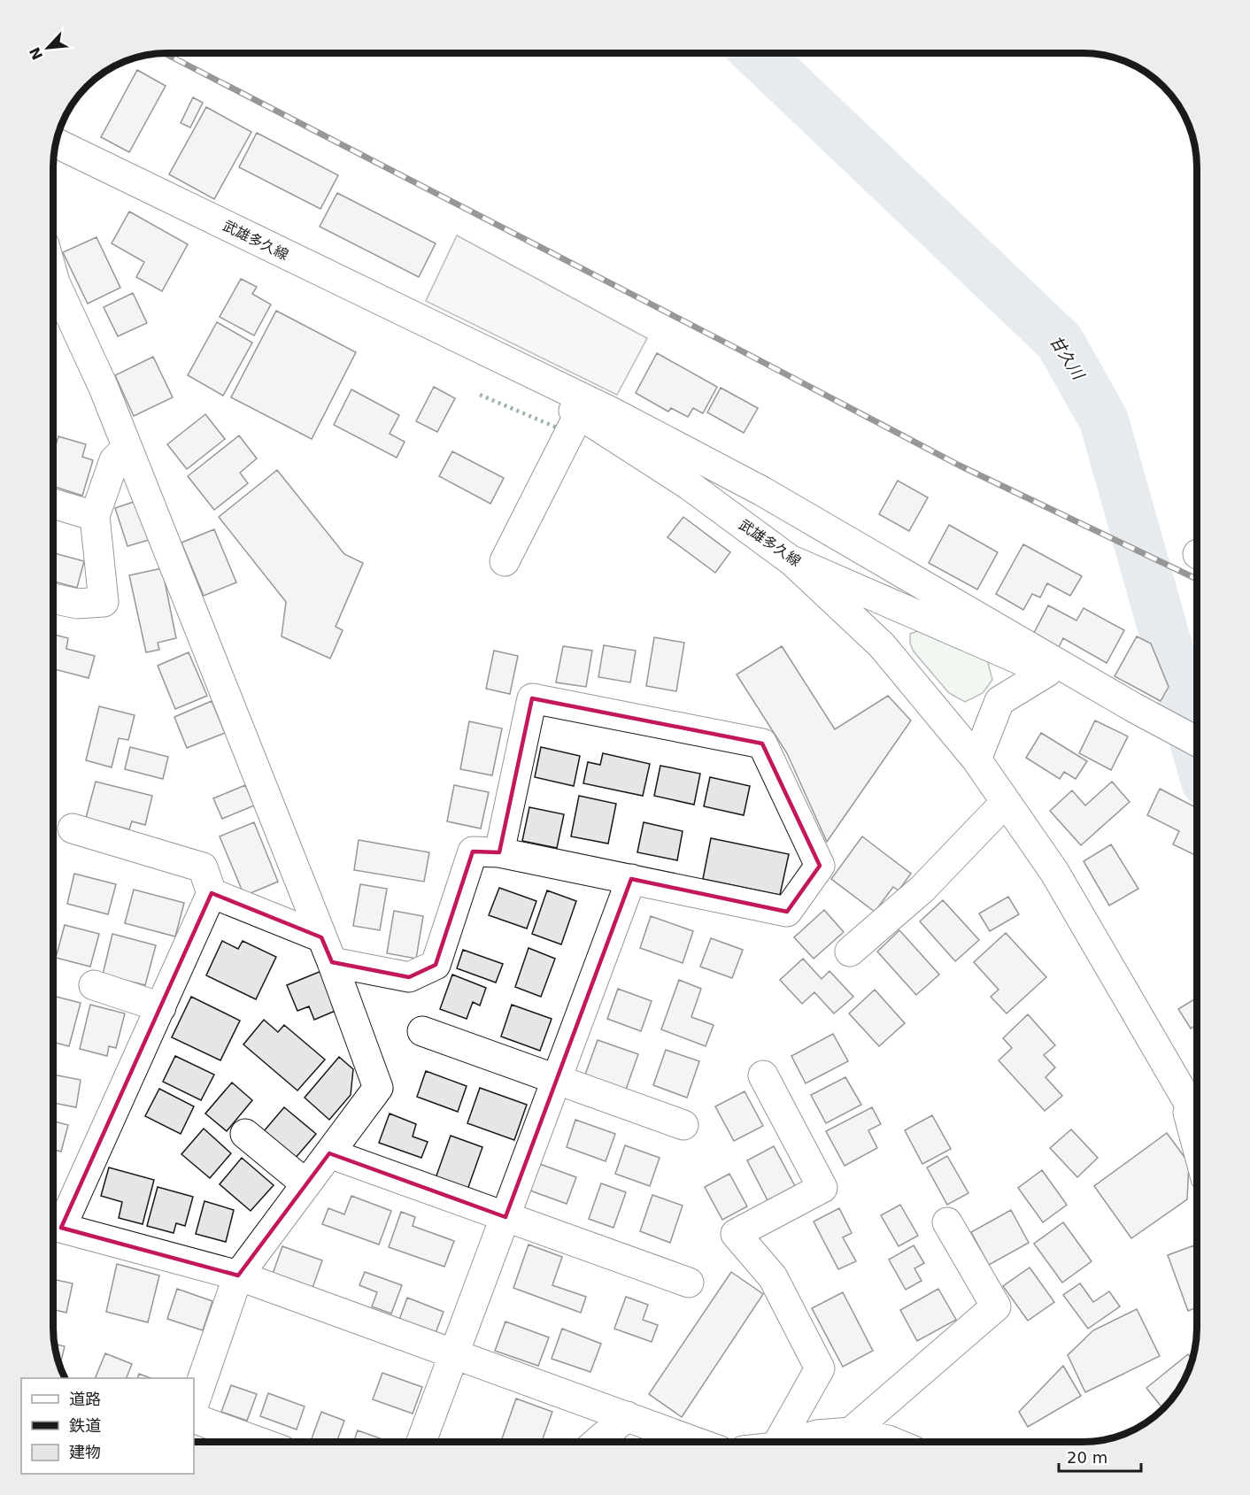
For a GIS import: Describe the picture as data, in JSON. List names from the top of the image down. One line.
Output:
{"streets":{"street":["武雄多久線"]},"water":["甘久川"],"legend":["道路","鉄道","建物"],"scale_bar":"20 m","north":"bottom left"}
